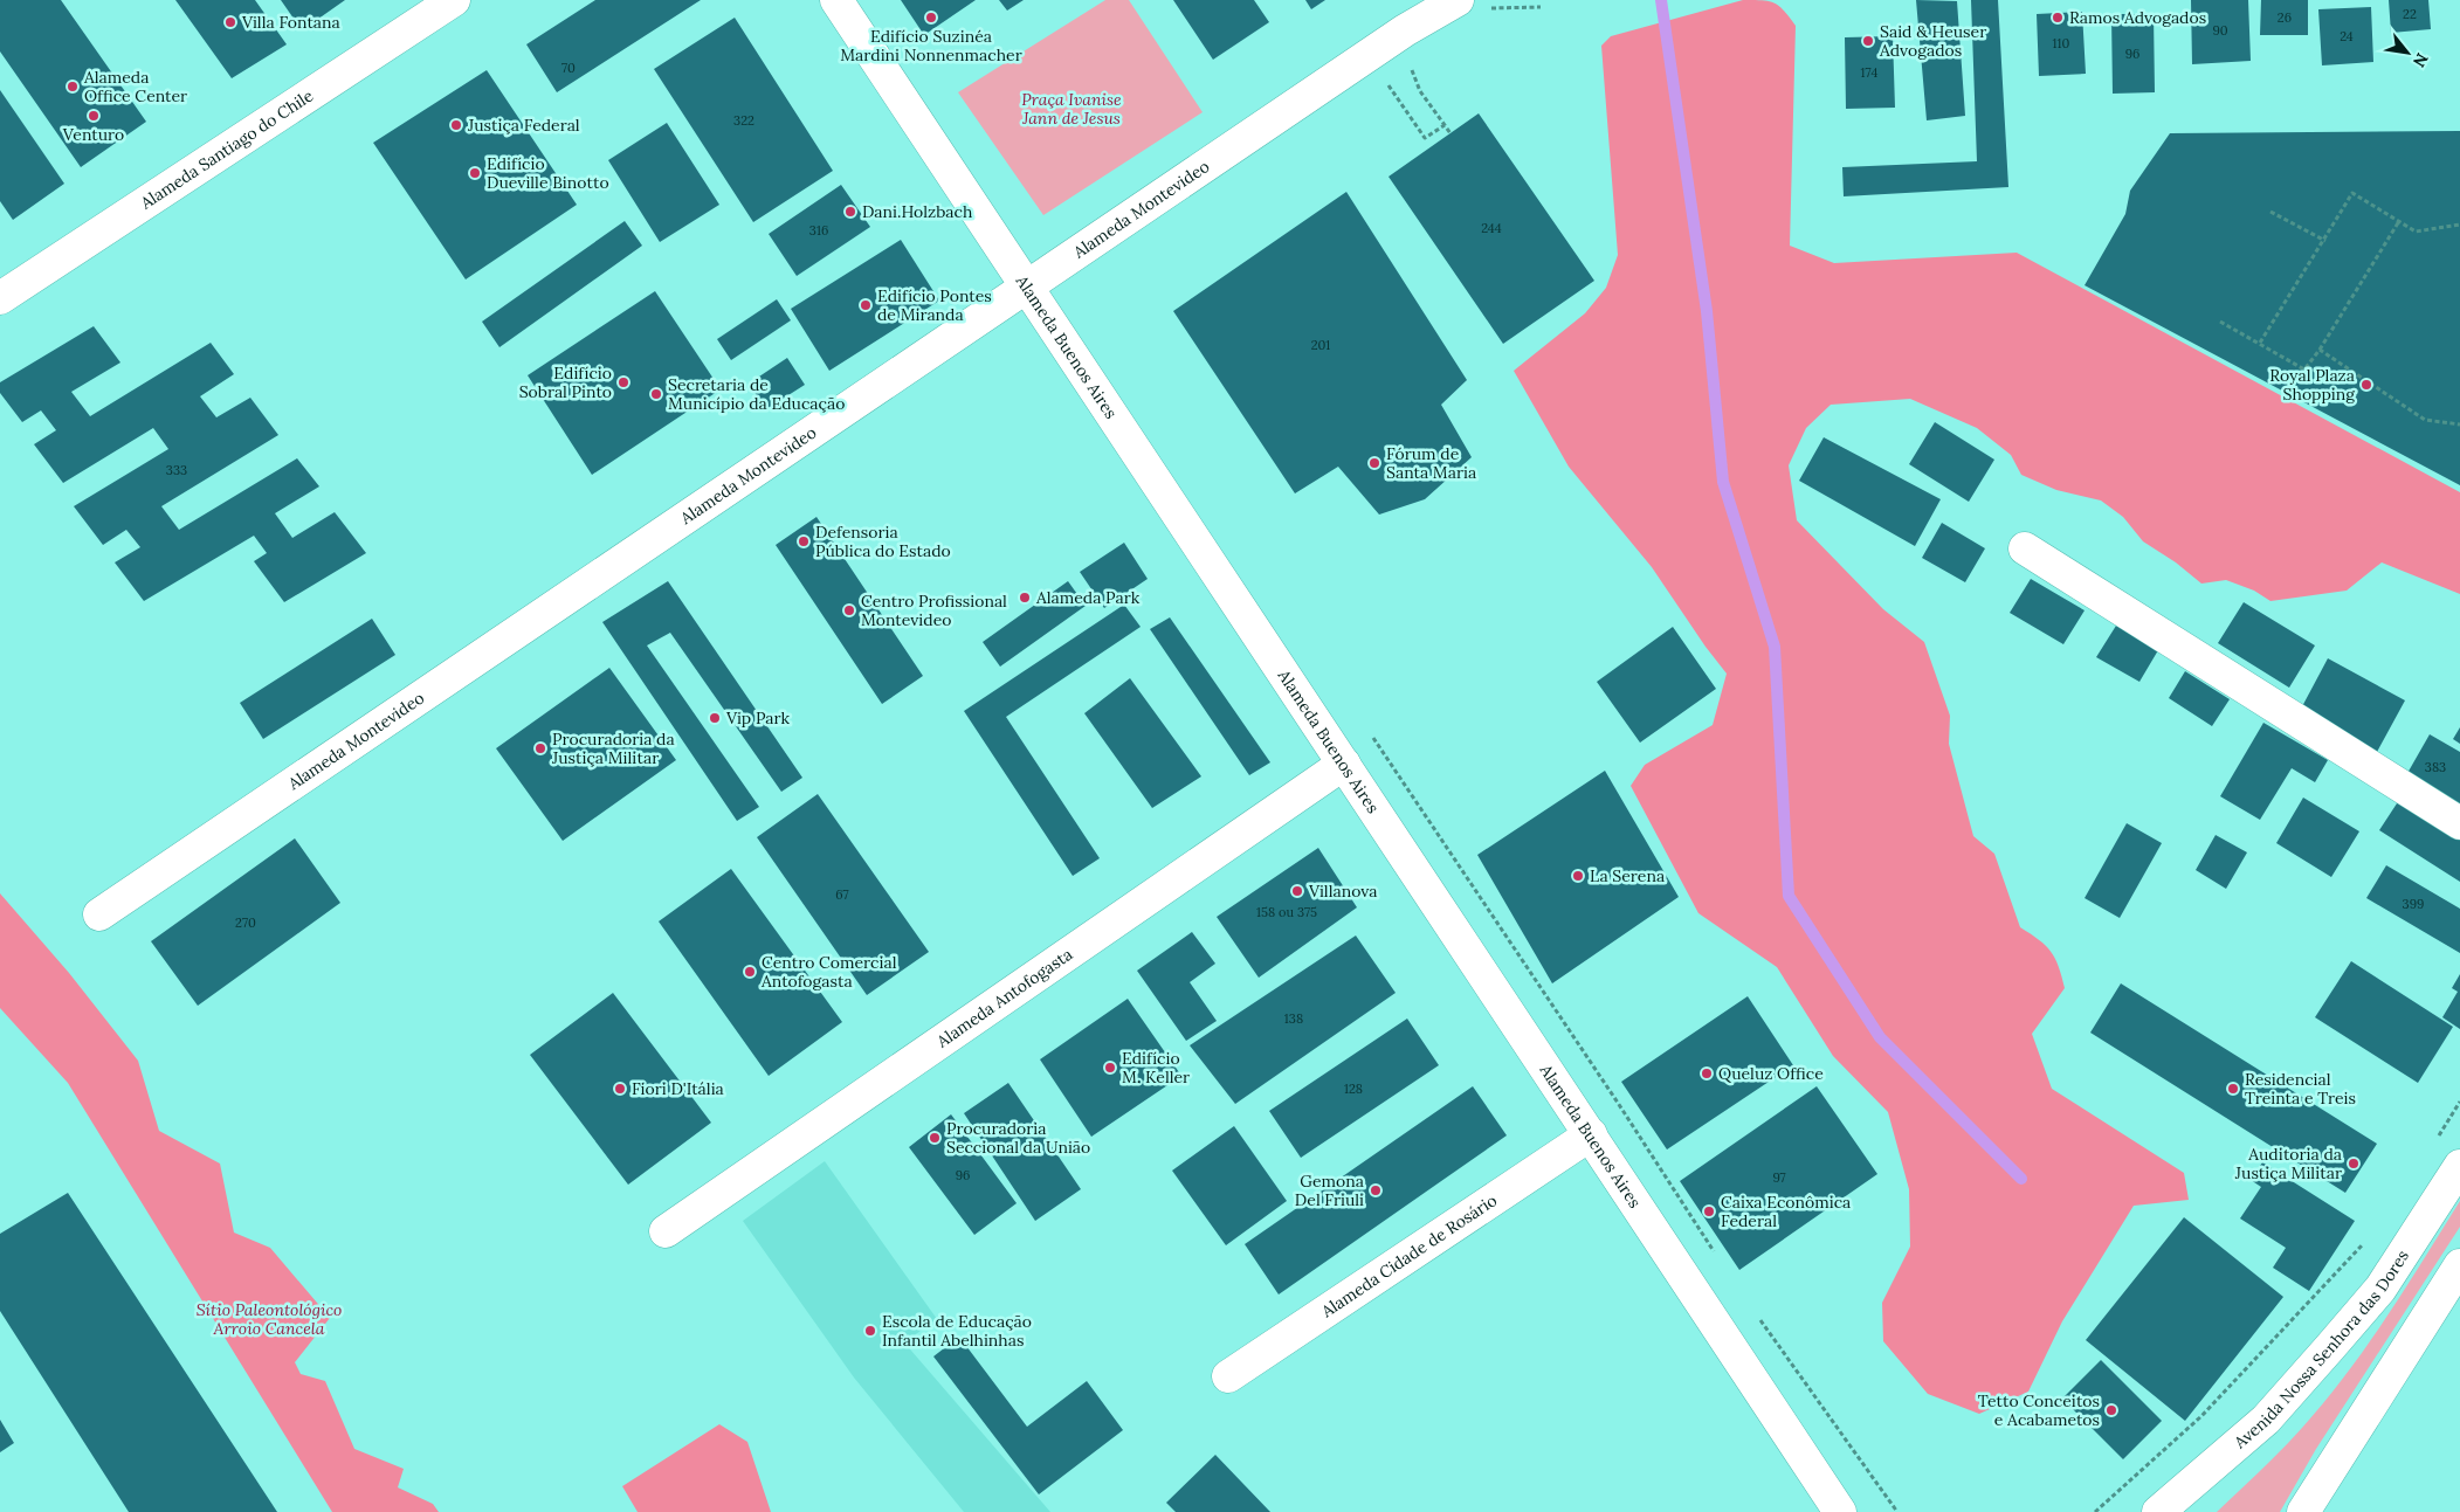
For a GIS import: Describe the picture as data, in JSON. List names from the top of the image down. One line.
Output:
{"streets":{"street":["Alameda Santiago do Chile","Alameda Montevideo","Alameda Buenos Aires","Alameda Antofogasta","Alameda Cidade de Rosário","Avenida Nossa Senhora das Dores"]},"crossings":[["Alameda Montevideo","Alameda Buenos Aires"],["Alameda Buenos Aires","Alameda Antofogasta"],["Alameda Buenos Aires","Alameda Cidade de Rosário"]],"parks":["Praça Ivanise Jann de Jesus","Sítio Paleontológico Arroio Cancela"],"places":["Edifício Suzinéa Mardini Nonnenmacher","Ramos Advogados","Villa Fontana","Said & Heuser Advogados","Alameda Office Center","Venturo","Justiça Federal","Edifício Dueville Binotto","Dani.Holzbach","Edifício Pontes de Miranda","Edifício Sobral Pinto","Royal Plaza Shopping","Secretaria de Município da Educação","Fórum de Santa Maria","Defensoria Pública do Estado","Alameda Park","Centro Profissional Montevideo","Vip Park","Procuradoria da Justiça Militar","La Serena","Villanova","Centro Comercial Antofogasta","Edifício M. Keller","Queluz Office","Fiori D'Itália","Residencial Treinta e Treis","Procuradoria Seccional da União","Auditoria da Justiça Militar","Gemona Del Friuli","Caixa Econômica Federal","Escola de Educação Infantil Abelhinhas","Tetto Conceitos e Acabametos"],"house_numbers":["22","26","90","24","110","96","70","174","322","244","316","201","333","383","67","399","158 ou 375","270","138","128","96","97"],"north":"bottom right"}
